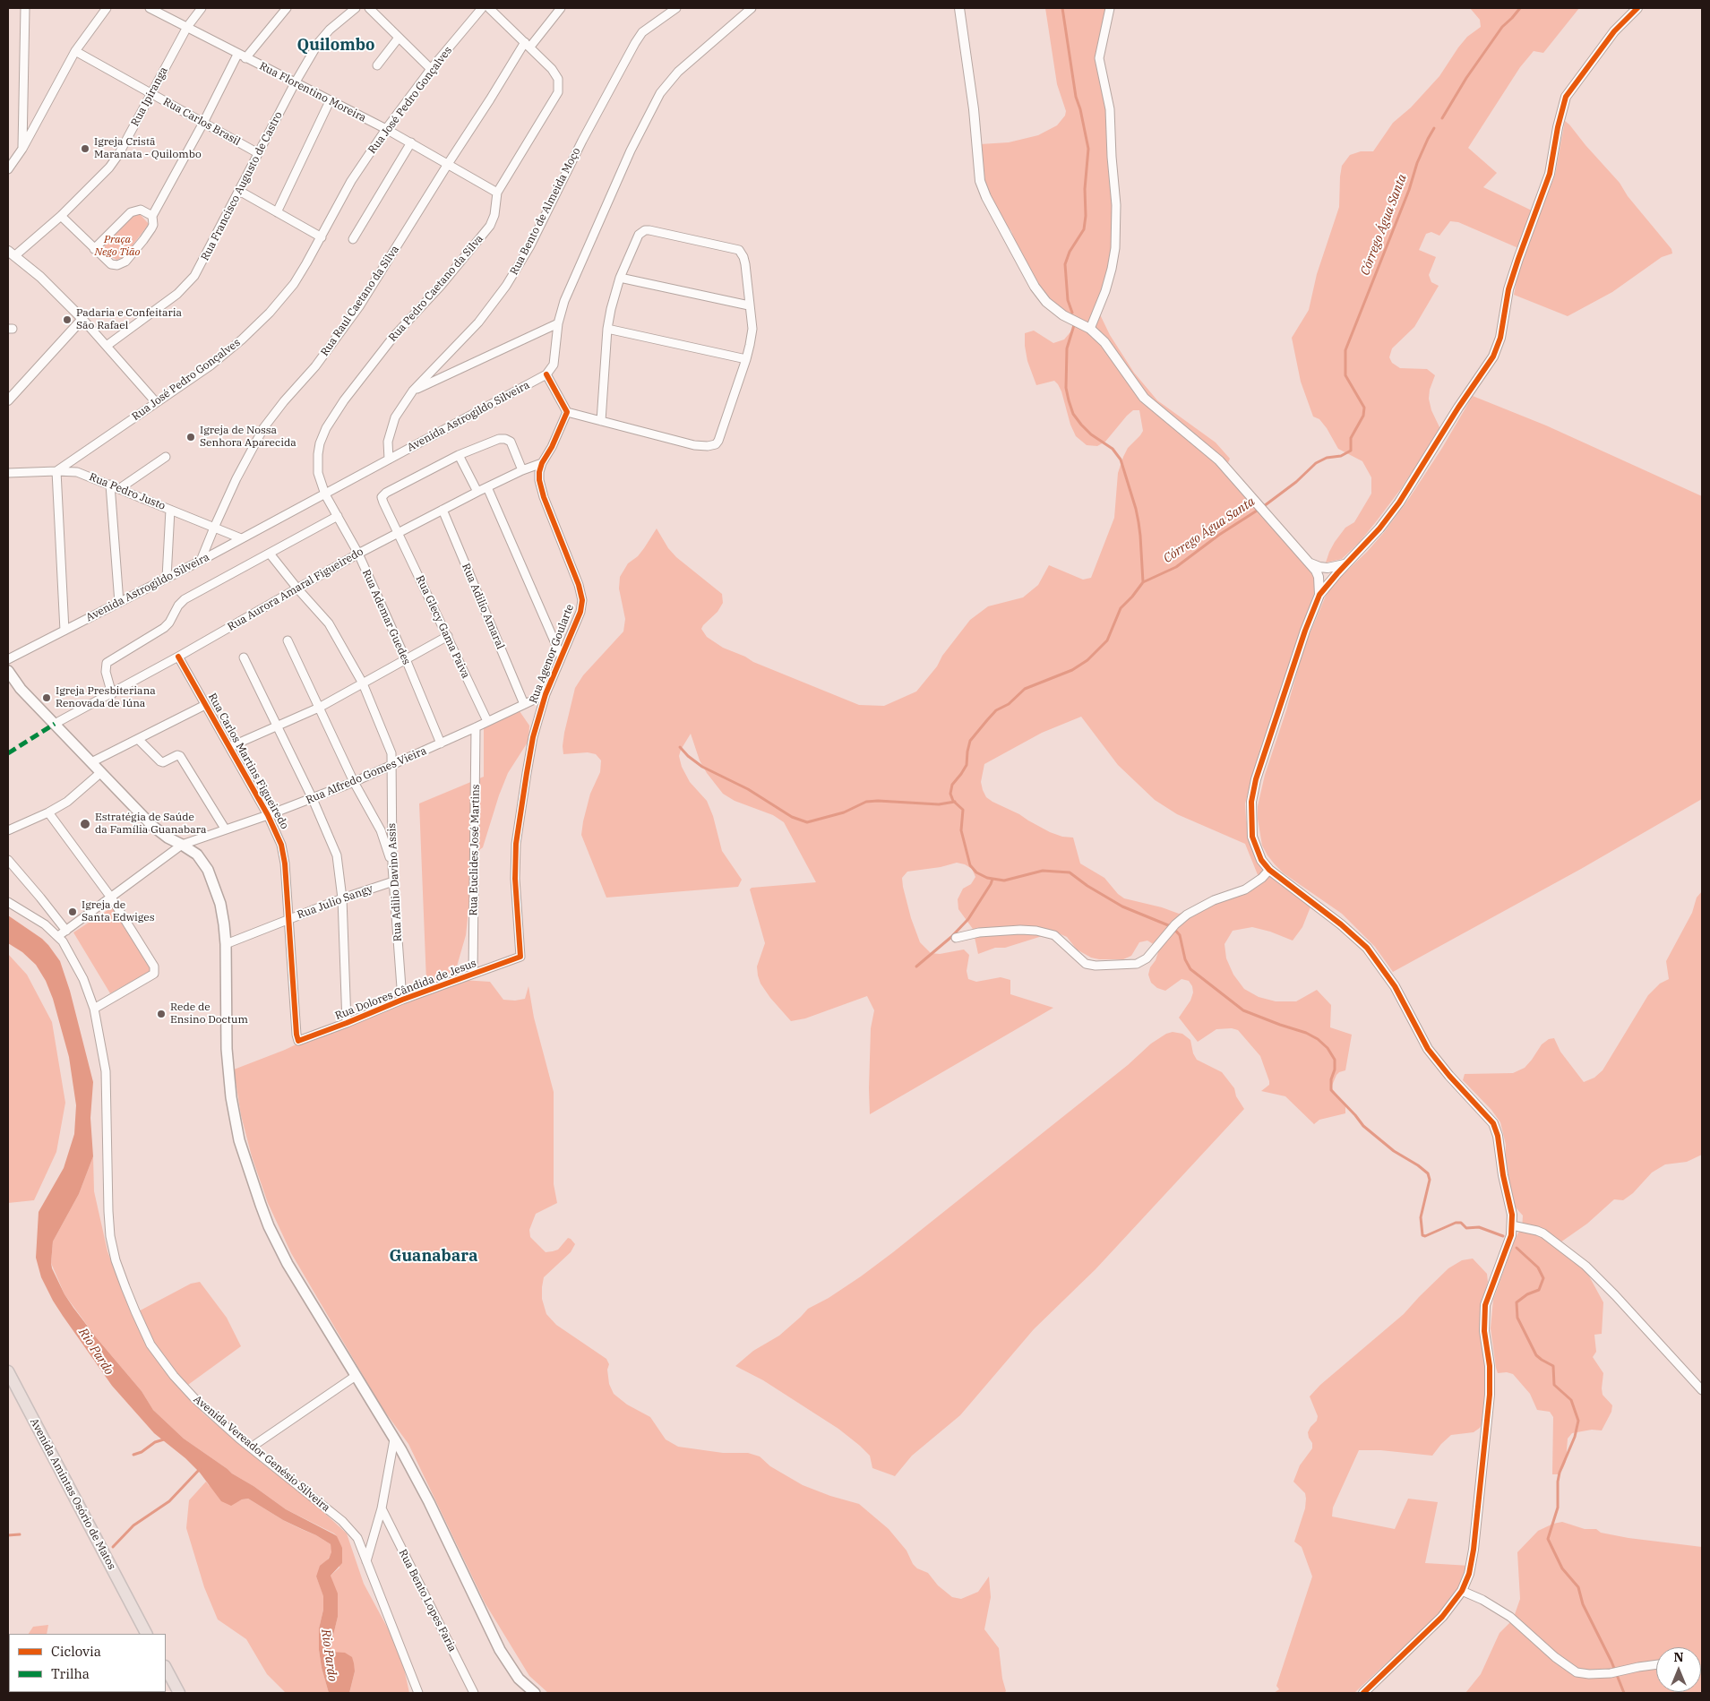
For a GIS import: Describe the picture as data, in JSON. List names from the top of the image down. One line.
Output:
{"streets":{"main road":["Avenida Amintas Osório de Matos"],"street":["Rua Florentino Moreira","Rua Ipiranga","Rua José Pedro Gonçalves","Rua Carlos Brasil","Rua Francisco Augusto de Castro","Rua Bento de Almeida Moço","Rua Pedro Caetano da Silva","Rua Raul Caetano da Silva","Avenida Astrogildo Silveira","Rua Pedro Justo","Rua Aurora Amaral Figueiredo","Rua Adilio Amaral","Rua Ademar Guedes","Rua Glecy Gama Paiva","Rua Agenor Goularte","Rua Carlos Martins Figueiredo","Rua Alfredo Gomes Vieira","Rua Euclides José Martins","Rua Adilio Davino Assis","Rua Julio Sangy","Rua Dolores Cândida de Jesus","Avenida Vereador Genésio Silveira","Rua Bento Lopes Faria"]},"crossings":[["Rua Florentino Moreira","Rua Ipiranga"],["Rua Florentino Moreira","Rua José Pedro Gonçalves"],["Rua Florentino Moreira","Rua Francisco Augusto de Castro"],["Rua Florentino Moreira","Rua Pedro Caetano da Silva"],["Rua Florentino Moreira","Rua Raul Caetano da Silva"],["Rua Ipiranga","Rua Carlos Brasil"],["Rua José Pedro Gonçalves","Rua Pedro Justo"],["Rua Carlos Brasil","Rua Francisco Augusto de Castro"],["Rua Bento de Almeida Moço","Avenida Astrogildo Silveira"],["Rua Pedro Caetano da Silva","Rua Raul Caetano da Silva"],["Rua Pedro Caetano da Silva","Avenida Astrogildo Silveira"],["Rua Pedro Caetano da Silva","Rua Ademar Guedes"],["Rua Raul Caetano da Silva","Avenida Astrogildo Silveira"],["Rua Raul Caetano da Silva","Rua Pedro Justo"],["Avenida Astrogildo Silveira","Rua Pedro Justo"],["Avenida Astrogildo Silveira","Rua Ademar Guedes"],["Rua Aurora Amaral Figueiredo","Rua Adilio Amaral"],["Rua Aurora Amaral Figueiredo","Rua Ademar Guedes"],["Rua Aurora Amaral Figueiredo","Rua Glecy Gama Paiva"],["Rua Aurora Amaral Figueiredo","Rua Agenor Goularte"],["Rua Aurora Amaral Figueiredo","Rua Carlos Martins Figueiredo"],["Rua Aurora Amaral Figueiredo","Rua Adilio Davino Assis"],["Rua Adilio Amaral","Rua Alfredo Gomes Vieira"],["Rua Ademar Guedes","Rua Alfredo Gomes Vieira"],["Rua Glecy Gama Paiva","Rua Alfredo Gomes Vieira"],["Rua Agenor Goularte","Rua Alfredo Gomes Vieira"],["Rua Agenor Goularte","Rua Dolores Cândida de Jesus"],["Rua Carlos Martins Figueiredo","Rua Alfredo Gomes Vieira"],["Rua Carlos Martins Figueiredo","Rua Julio Sangy"],["Rua Carlos Martins Figueiredo","Rua Dolores Cândida de Jesus"],["Rua Alfredo Gomes Vieira","Rua Euclides José Martins"],["Rua Alfredo Gomes Vieira","Rua Adilio Davino Assis"],["Rua Alfredo Gomes Vieira","Avenida Vereador Genésio Silveira"],["Rua Euclides José Martins","Rua Dolores Cândida de Jesus"],["Rua Adilio Davino Assis","Rua Julio Sangy"],["Rua Adilio Davino Assis","Rua Dolores Cândida de Jesus"]],"districts":["Quilombo","Guanabara"],"water":["Córrego Água Santa","Rio Pardo"],"parks":["Praça Nego Tião"],"places":["Igreja Cristã Maranata - Quilombo","Padaria e Confeitaria São Rafael","Igreja de Nossa Senhora Aparecida","Igreja Presbiteriana Renovada de Iúna","Estratégia de Saúde da Família Guanabara","Igreja de Santa Edwiges","Rede de Ensino Doctum"],"legend":["Ciclovia","Trilha"],"north":"top"}
